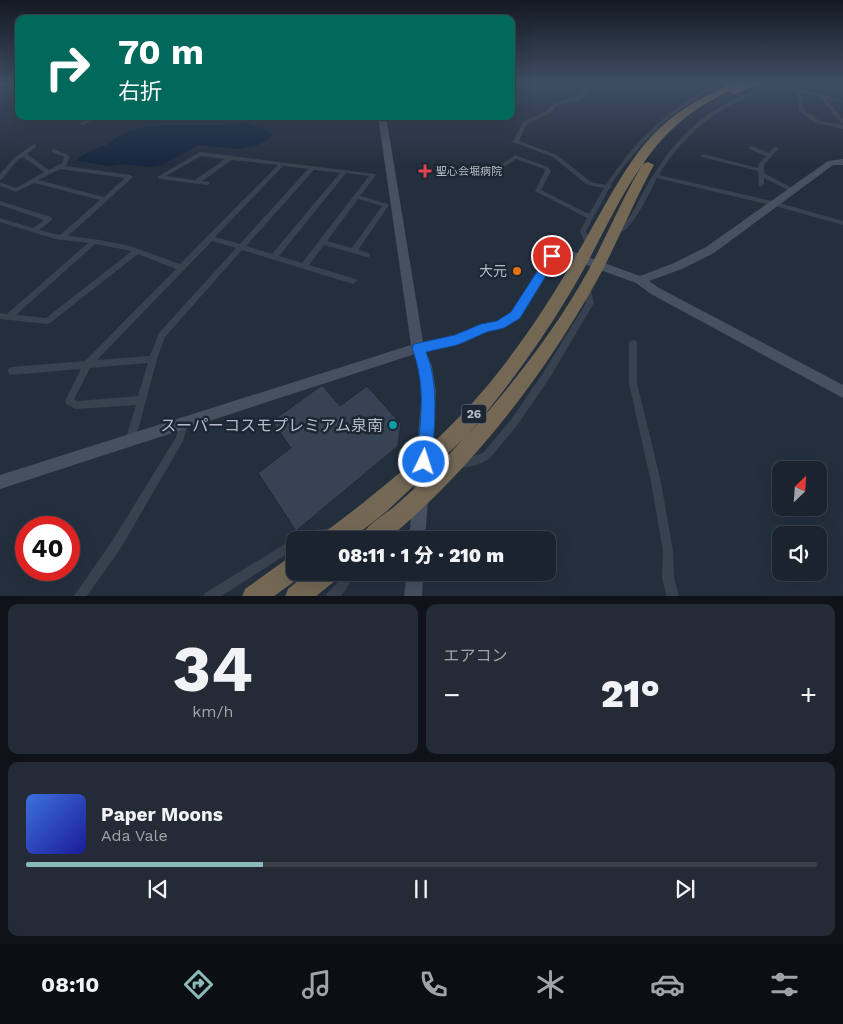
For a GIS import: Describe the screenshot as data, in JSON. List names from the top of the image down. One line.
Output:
{"streets":{"highway":["26"]},"places":{"health":["聖心会堀病院"],"other":["大元","スーパーコスモプレミアム泉南"]},"north":"top right","page":{"turn":["70 m","右折"],"limit":"40","trip":"08:11 · 1 分 · 210 m","tile":[["34","km/h"],"エアコン"],"heat":["−","21°","+"],"song":["Paper Moons","Ada Vale"],"tabs":"08:10"}}
